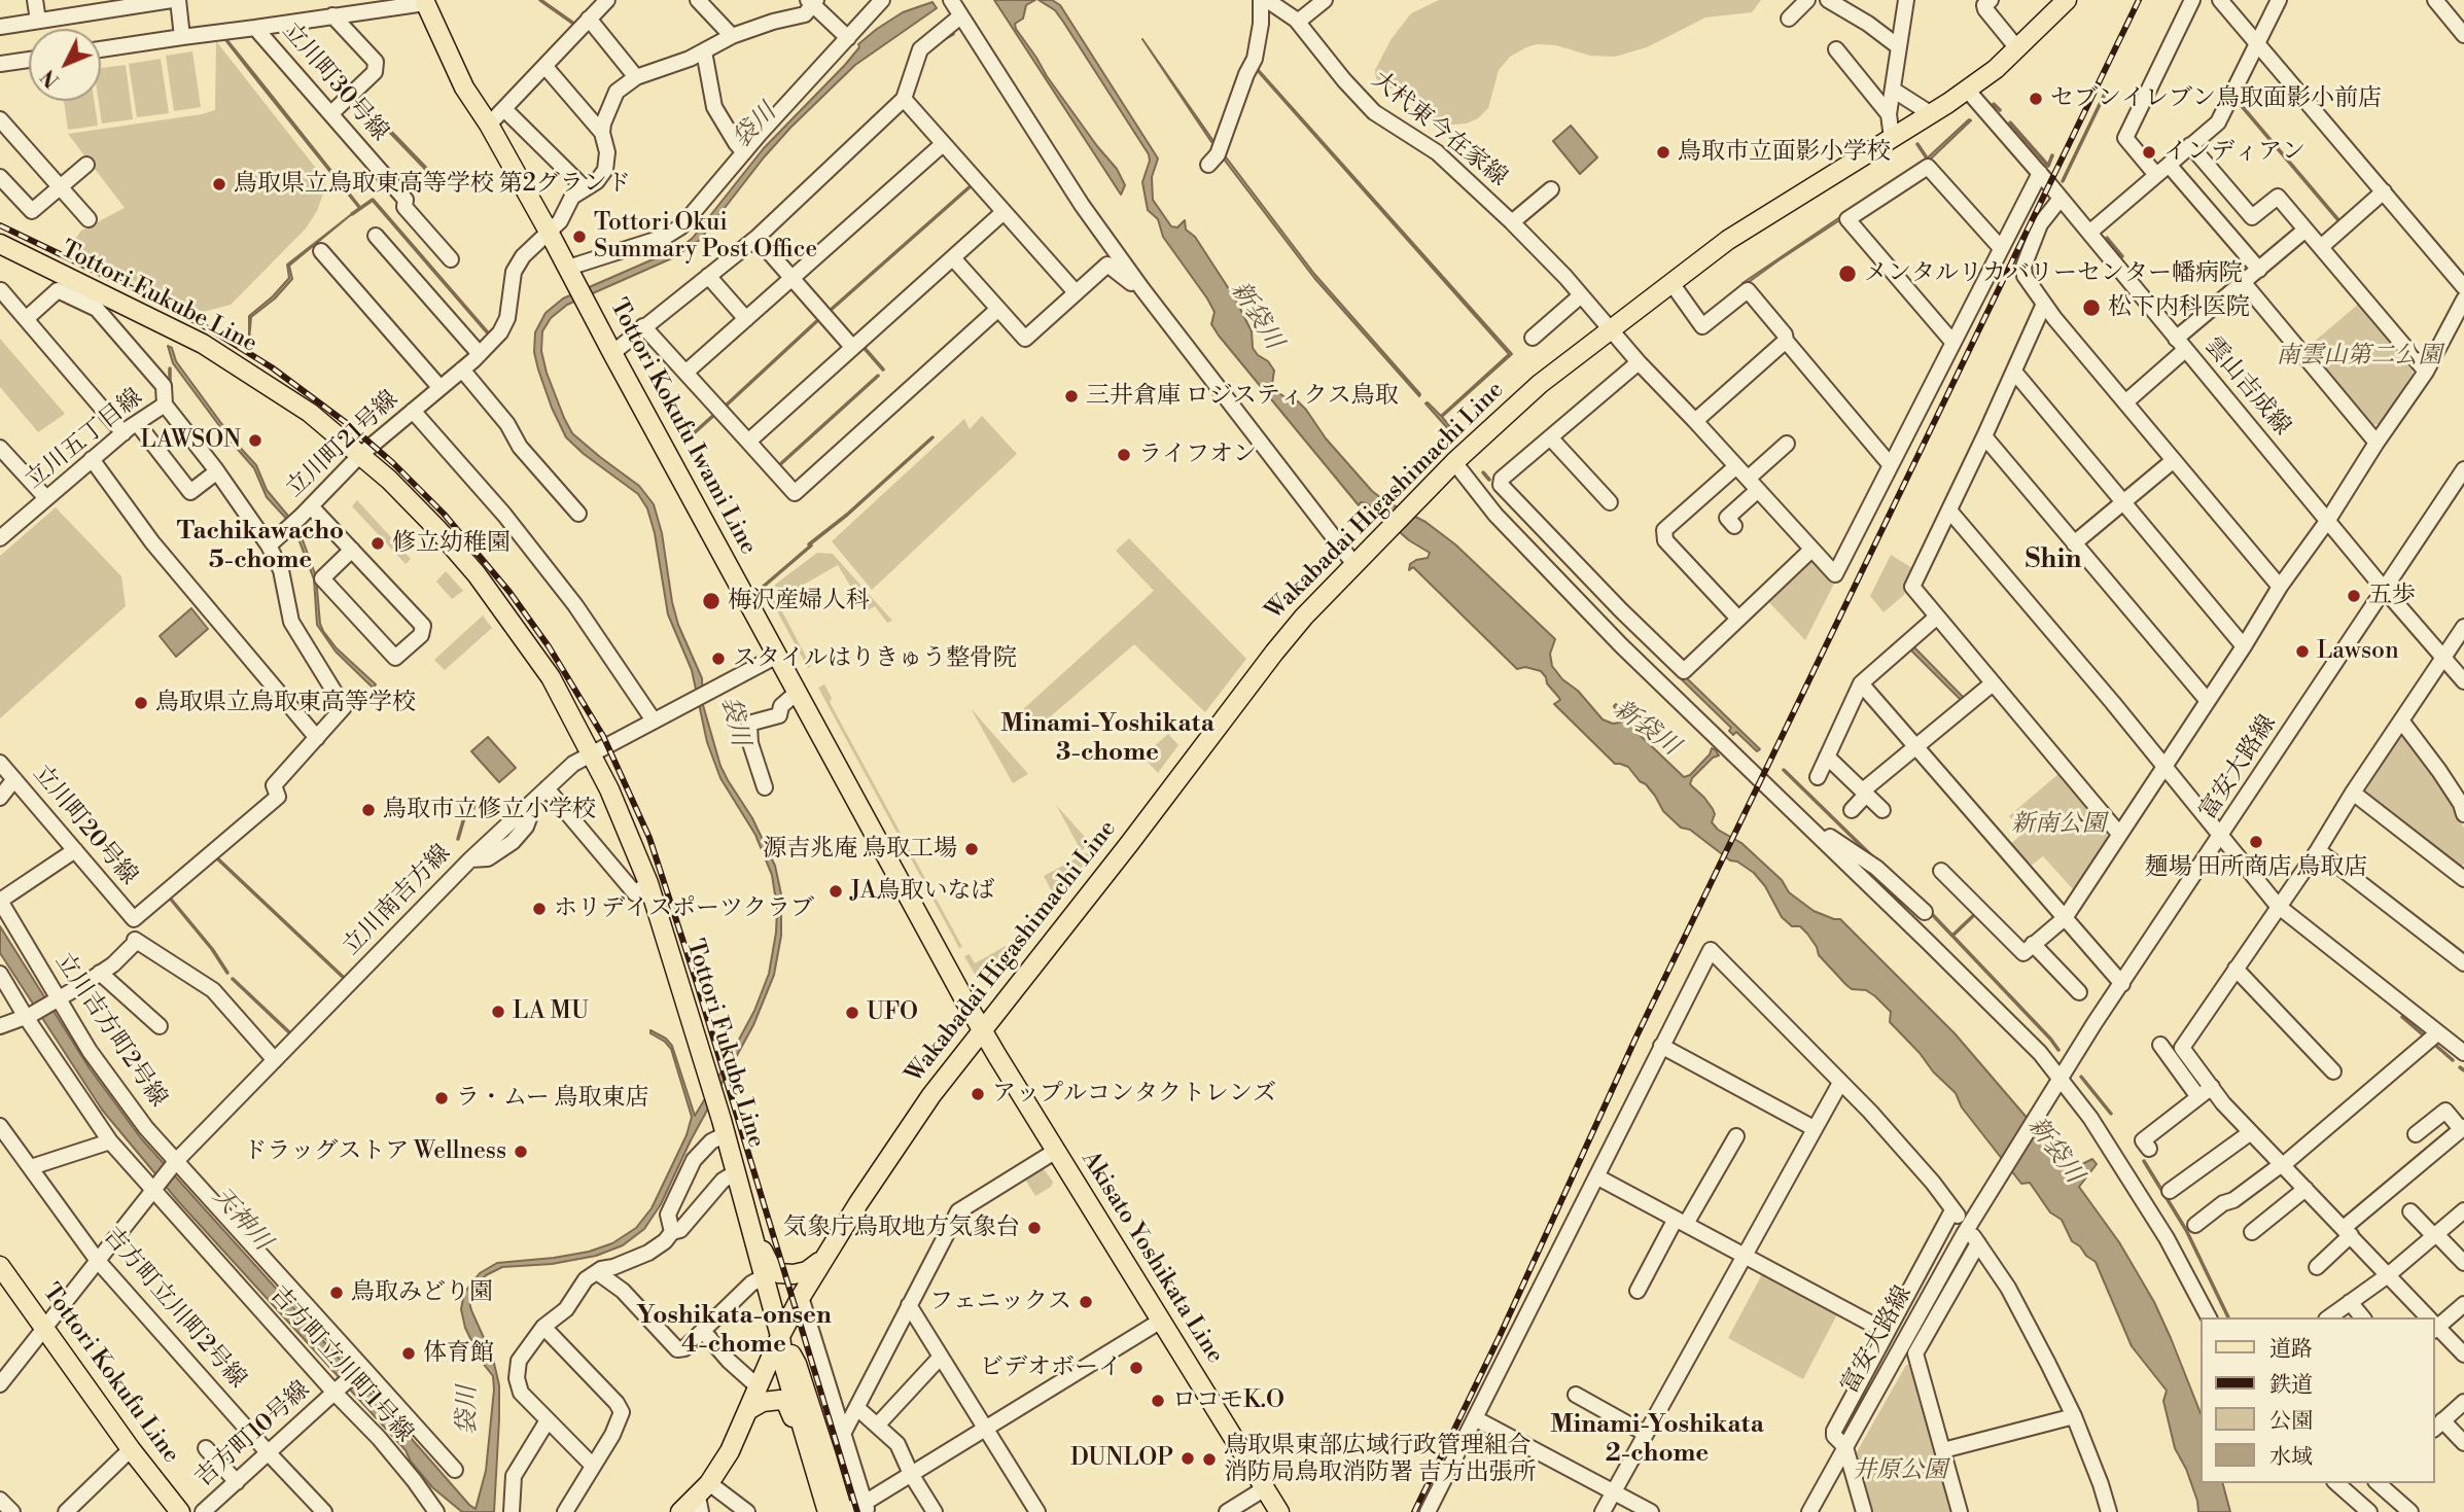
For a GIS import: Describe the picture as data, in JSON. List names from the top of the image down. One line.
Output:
{"streets":{"main road":["Tottori Fukube Line","Tottori Kokufu Iwami Line","Wakabadai Higashimachi Line","Akisato Yoshikata Line","Tottori Kokufu Line"],"street":["立川町30号線","大杙東今在家線","雲山吉成線","立川五丁目線","立川町21号線","富安大路線","立川町20号線","立川南吉方線","立川吉方町2号線","吉方町立川町2号線","吉方町立川町1号線","吉方町10号線"]},"crossings":[["立川町30号線","Tottori Kokufu Iwami Line"],["大杙東今在家線","Wakabadai Higashimachi Line"],["Tottori Fukube Line","立川町21号線"],["Tottori Fukube Line","Wakabadai Higashimachi Line"],["Tottori Fukube Line","立川南吉方線"],["雲山吉成線","Wakabadai Higashimachi Line"],["雲山吉成線","富安大路線"],["Tottori Kokufu Iwami Line","立川町21号線"],["Tottori Kokufu Iwami Line","Wakabadai Higashimachi Line"],["Tottori Kokufu Iwami Line","立川南吉方線"],["Tottori Kokufu Iwami Line","Akisato Yoshikata Line"],["Wakabadai Higashimachi Line","Akisato Yoshikata Line"],["立川南吉方線","立川吉方町2号線"],["立川南吉方線","吉方町立川町1号線"],["立川吉方町2号線","吉方町10号線"],["吉方町立川町2号線","吉方町10号線"],["吉方町立川町1号線","吉方町10号線"]],"districts":["Tachikawacho 5-chome","Shin","Minami-Yoshikata 3-chome","Yoshikata-onsen 4-chome","Minami-Yoshikata 2-chome"],"water":["袋川","新袋川","天神川"],"parks":["南雲山第二公園","新南公園","井原公園"],"places":["セブンイレブン鳥取面影小前店","鳥取市立面影小学校","インディアン","鳥取県立鳥取東高等学校 第2グランド","Tottori Okui Summary Post Office","メンタルリカバリーセンター幡病院","松下内科医院","三井倉庫 ロジスティクス鳥取","LAWSON","ライフオン","修立幼稚園","五歩","梅沢産婦人科","Lawson","スタイルはりきゅう整骨院","鳥取県立鳥取東高等学校","鳥取市立修立小学校","麺場 田所商店 鳥取店","源吉兆庵 鳥取工場","JA鳥取いなば","ホリデイスポーツクラブ","LA MU","UFO","アップルコンタクトレンズ","ラ・ムー 鳥取東店","ドラッグストア Wellness","気象庁鳥取地方気象台","鳥取みどり園","フェニックス","体育館","ビデオボーイ","ロコモK.O","DUNLOP","鳥取県東部広域行政管理組合 消防局鳥取消防署 吉方出張所"],"legend":["道路","鉄道","公園","水域"],"north":"bottom left"}
